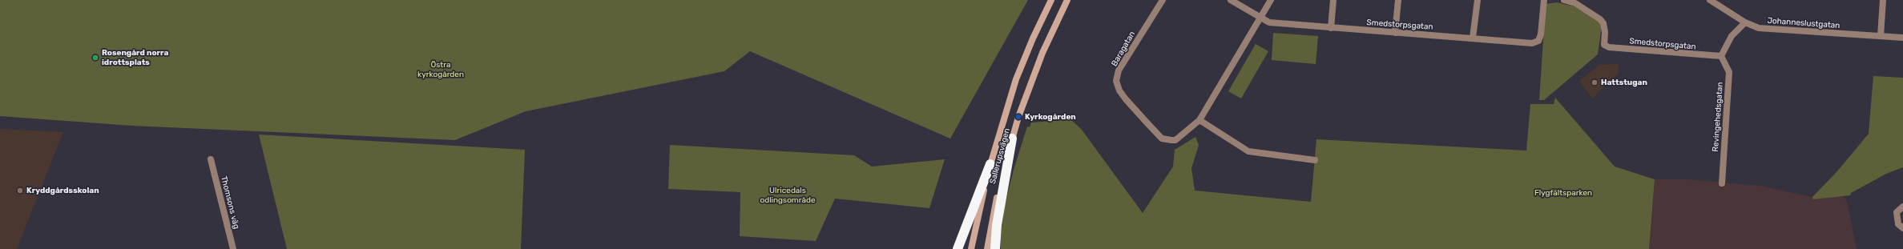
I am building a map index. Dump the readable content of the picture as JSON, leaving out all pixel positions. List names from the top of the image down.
{
  "streets": {
    "main road": ["Sallerupsvägen"],
    "street": [
      "Johanneslustgatan",
      "Smedstorpsgatan",
      "Baragatan",
      "Revingehedsgatan",
      "Thomsons väg"
    ]
  },
  "crossings": [
    ["Smedstorpsgatan", "Revingehedsgatan"]
  ],
  "parks": ["Östra kyrkogården", "Ulricedals odlingsområde", "Flygfältsparken"],
  "places": [
    "Rosengård norra idrottsplats",
    "Hattstugan",
    "Kyrkogården",
    "Kryddgårdsskolan"
  ]
}
